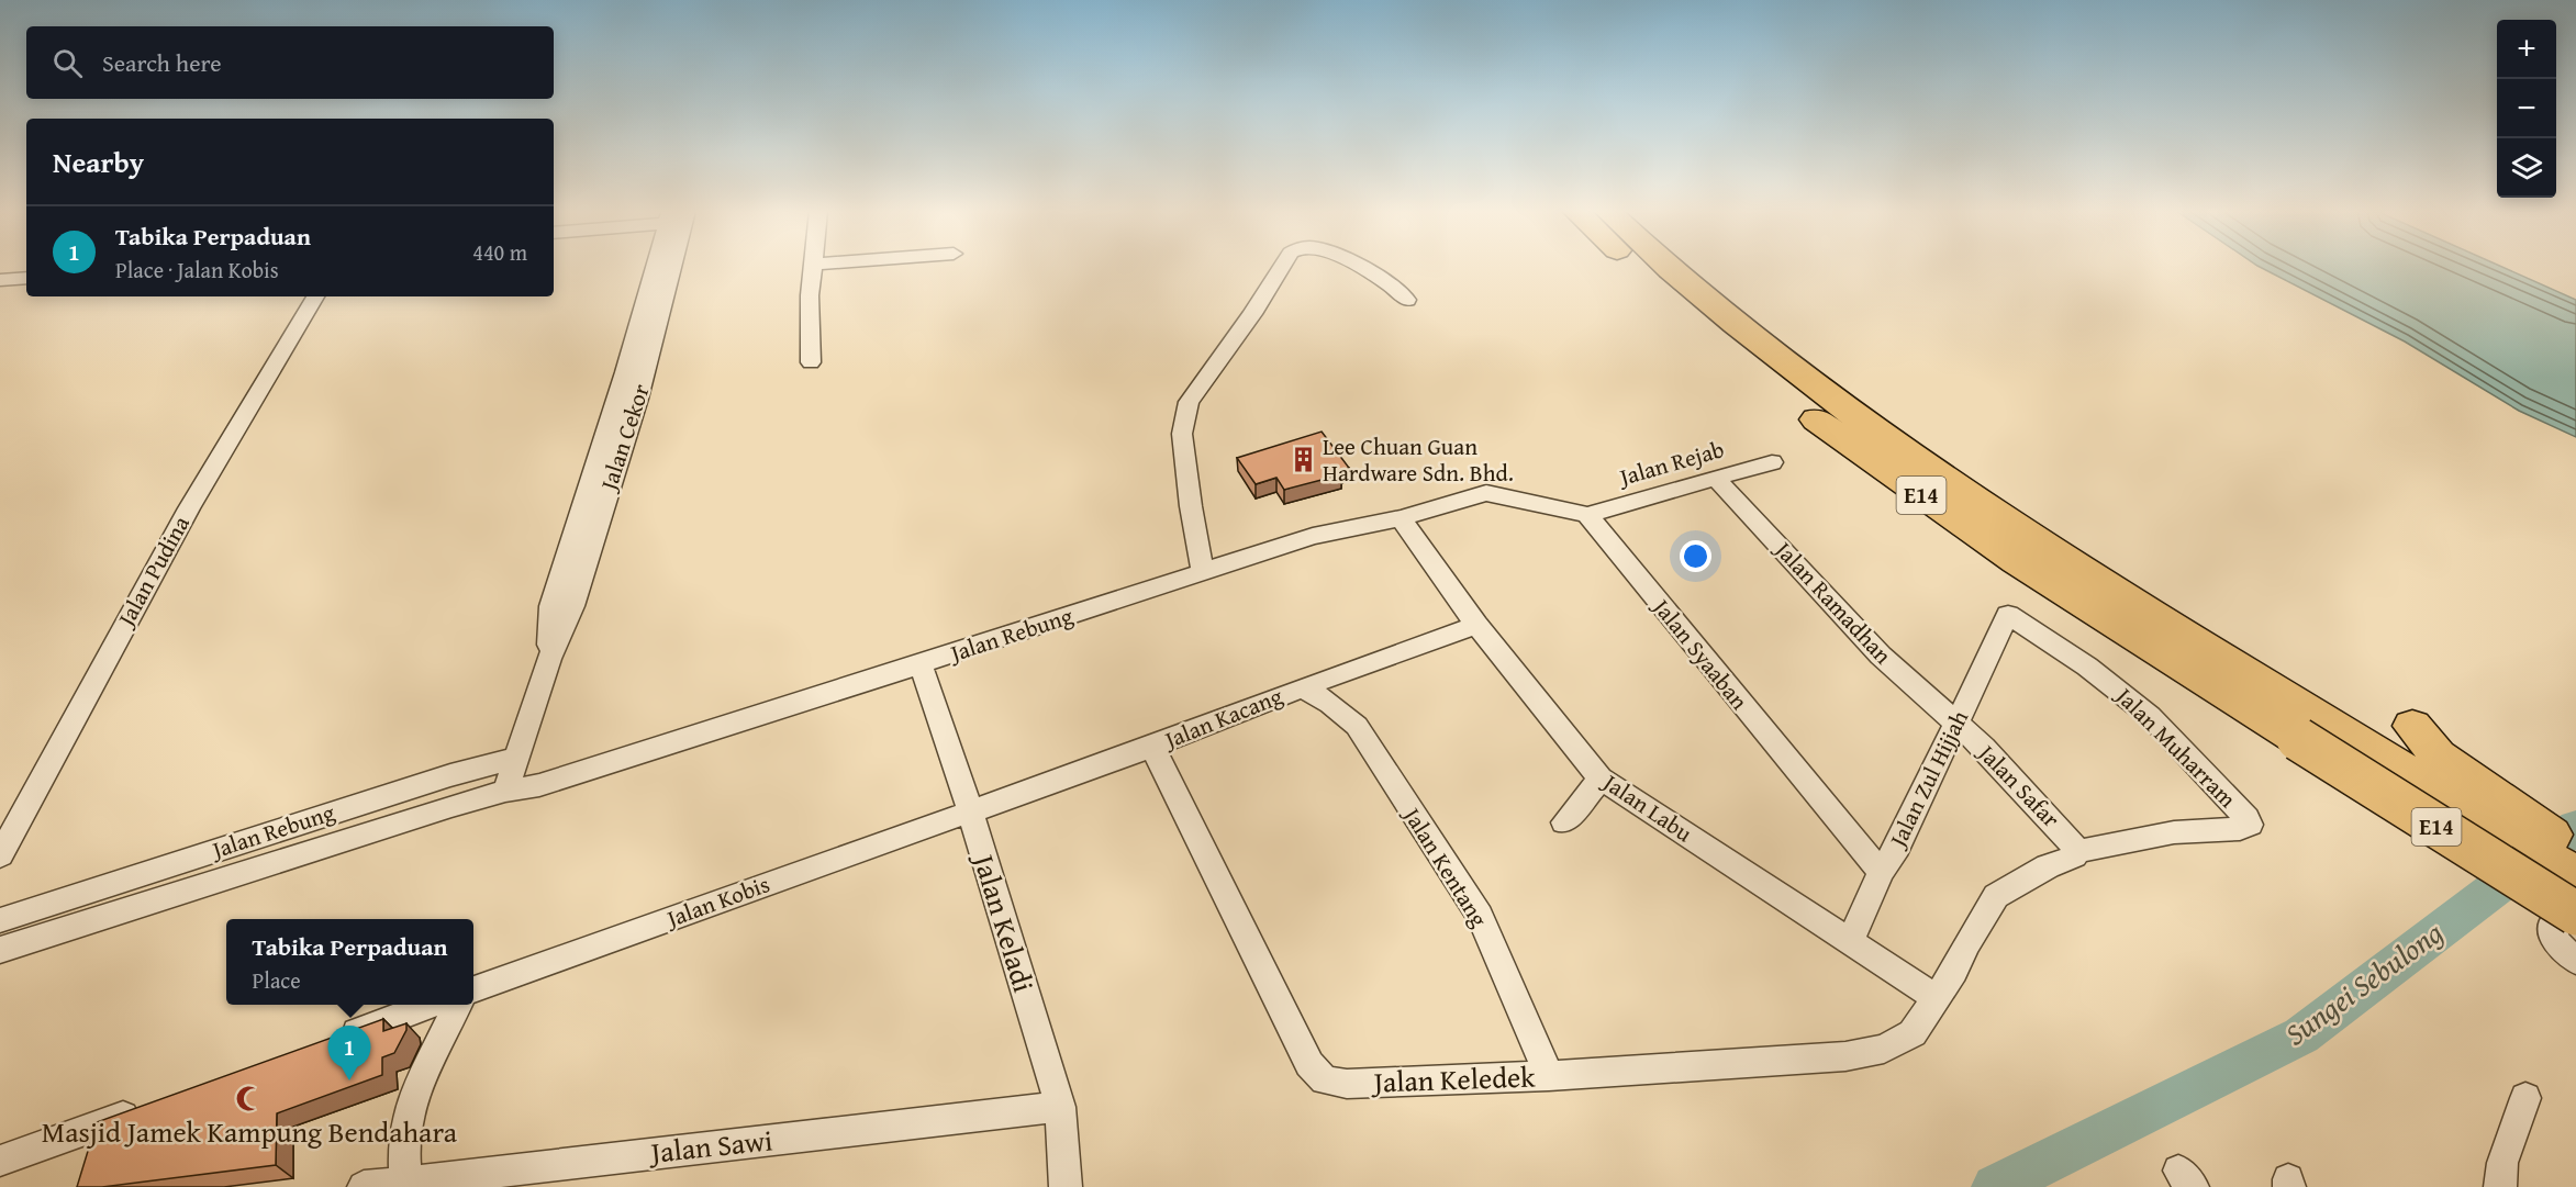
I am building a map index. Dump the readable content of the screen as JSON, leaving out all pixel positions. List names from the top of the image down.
{
  "streets": {
    "highway": ["E14"],
    "street": [
      "Jalan Cekor",
      "Jalan Rejab",
      "Jalan Pudina",
      "Jalan Ramadhan",
      "Jalan Rebung",
      "Jalan Syaaban",
      "Jalan Kacang",
      "Jalan Muharram",
      "Jalan Zul Hijjah",
      "Jalan Safar",
      "Jalan Labu",
      "Jalan Kentang",
      "Jalan Kobis",
      "Jalan Keladi",
      "Jalan Keledek",
      "Jalan Sawi"
    ]
  },
  "crossings": [
    ["Jalan Cekor", "Jalan Rebung"],
    ["Jalan Rejab", "Jalan Ramadhan"],
    ["Jalan Rejab", "Jalan Rebung"],
    ["Jalan Rejab", "Jalan Syaaban"],
    ["Jalan Ramadhan", "Jalan Zul Hijjah"],
    ["Jalan Ramadhan", "Jalan Safar"],
    ["Jalan Rebung", "Jalan Syaaban"],
    ["Jalan Rebung", "Jalan Labu"],
    ["Jalan Rebung", "Jalan Keladi"],
    ["Jalan Syaaban", "Jalan Zul Hijjah"],
    ["Jalan Kacang", "Jalan Labu"],
    ["Jalan Kacang", "Jalan Kentang"],
    ["Jalan Kacang", "Jalan Kobis"],
    ["Jalan Kacang", "Jalan Keladi"],
    ["Jalan Kacang", "Jalan Keledek"],
    ["Jalan Muharram", "Jalan Zul Hijjah"],
    ["Jalan Muharram", "Jalan Safar"],
    ["Jalan Muharram", "Jalan Labu"],
    ["Jalan Muharram", "Jalan Keledek"],
    ["Jalan Zul Hijjah", "Jalan Safar"],
    ["Jalan Zul Hijjah", "Jalan Labu"],
    ["Jalan Labu", "Jalan Keledek"],
    ["Jalan Kentang", "Jalan Keledek"],
    ["Jalan Kobis", "Jalan Keladi"],
    ["Jalan Keladi", "Jalan Sawi"]
  ],
  "water": ["Sungei Sebulong"],
  "places": {
    "building": ["Lee Chuan Guan Hardware Sdn. Bhd."],
    "mosque": ["Masjid Jamek Kampung Bendahara"]
  },
  "page": {
    "map_buttons": ["+", "−"],
    "search": "Search here",
    "heading": "Nearby",
    "list": [
      {
        "mark": "1",
        "name": "Tabika Perpaduan",
        "note": "Place · Jalan Kobis",
        "value": "440 m"
      }
    ],
    "popup": ["Tabika Perpaduan", "Place"],
    "pins": "1"
  }
}
